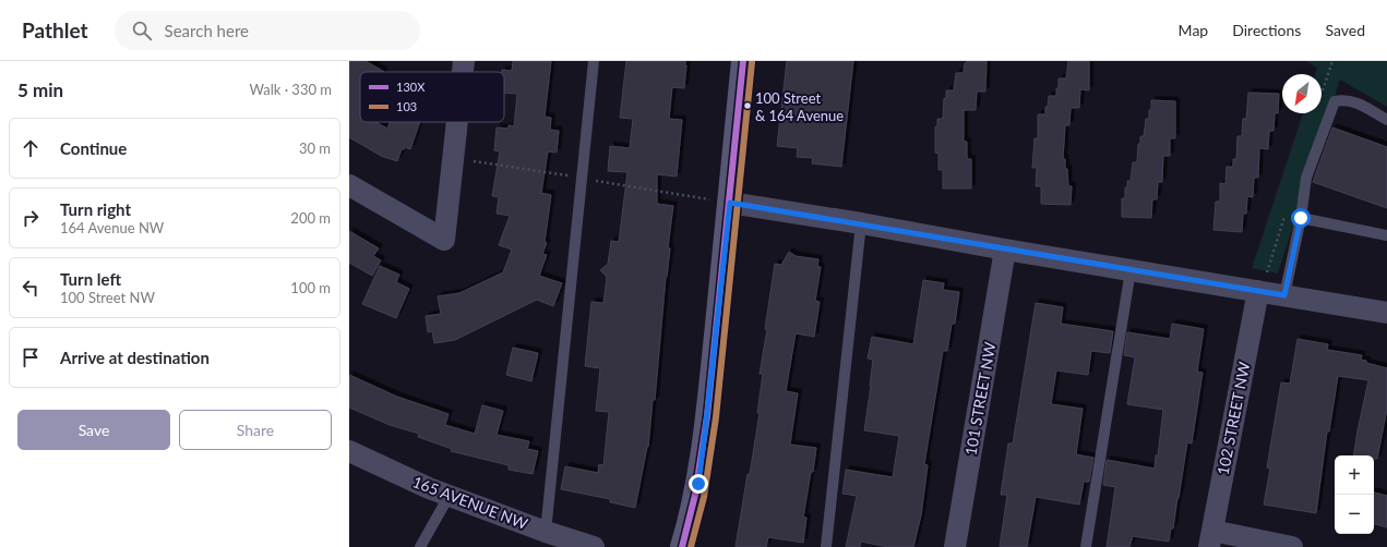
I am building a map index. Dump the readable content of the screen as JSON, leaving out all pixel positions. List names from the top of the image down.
{
  "streets": {
    "street": ["101 STREET NW", "102 STREET NW", "165 AVENUE NW"]
  },
  "places": ["100 Street & 164 Avenue"],
  "lines": ["transit line 130X", "transit line 103"],
  "legend": ["130X", "103"],
  "north": "bottom left",
  "page": {
    "header": "Pathlet",
    "search": "Search here",
    "nav": ["Map", "Directions", "Saved"],
    "heading": ["5 min", "Walk · 330 m"],
    "list": [
      ["Continue", "30 m"],
      ["Turn right", "164 Avenue NW", "200 m"],
      ["Turn left", "100 Street NW", "100 m"],
      "Arrive at destination"
    ],
    "buttons": ["Save", "Share"],
    "map_buttons": ["+", "−"]
  }
}
